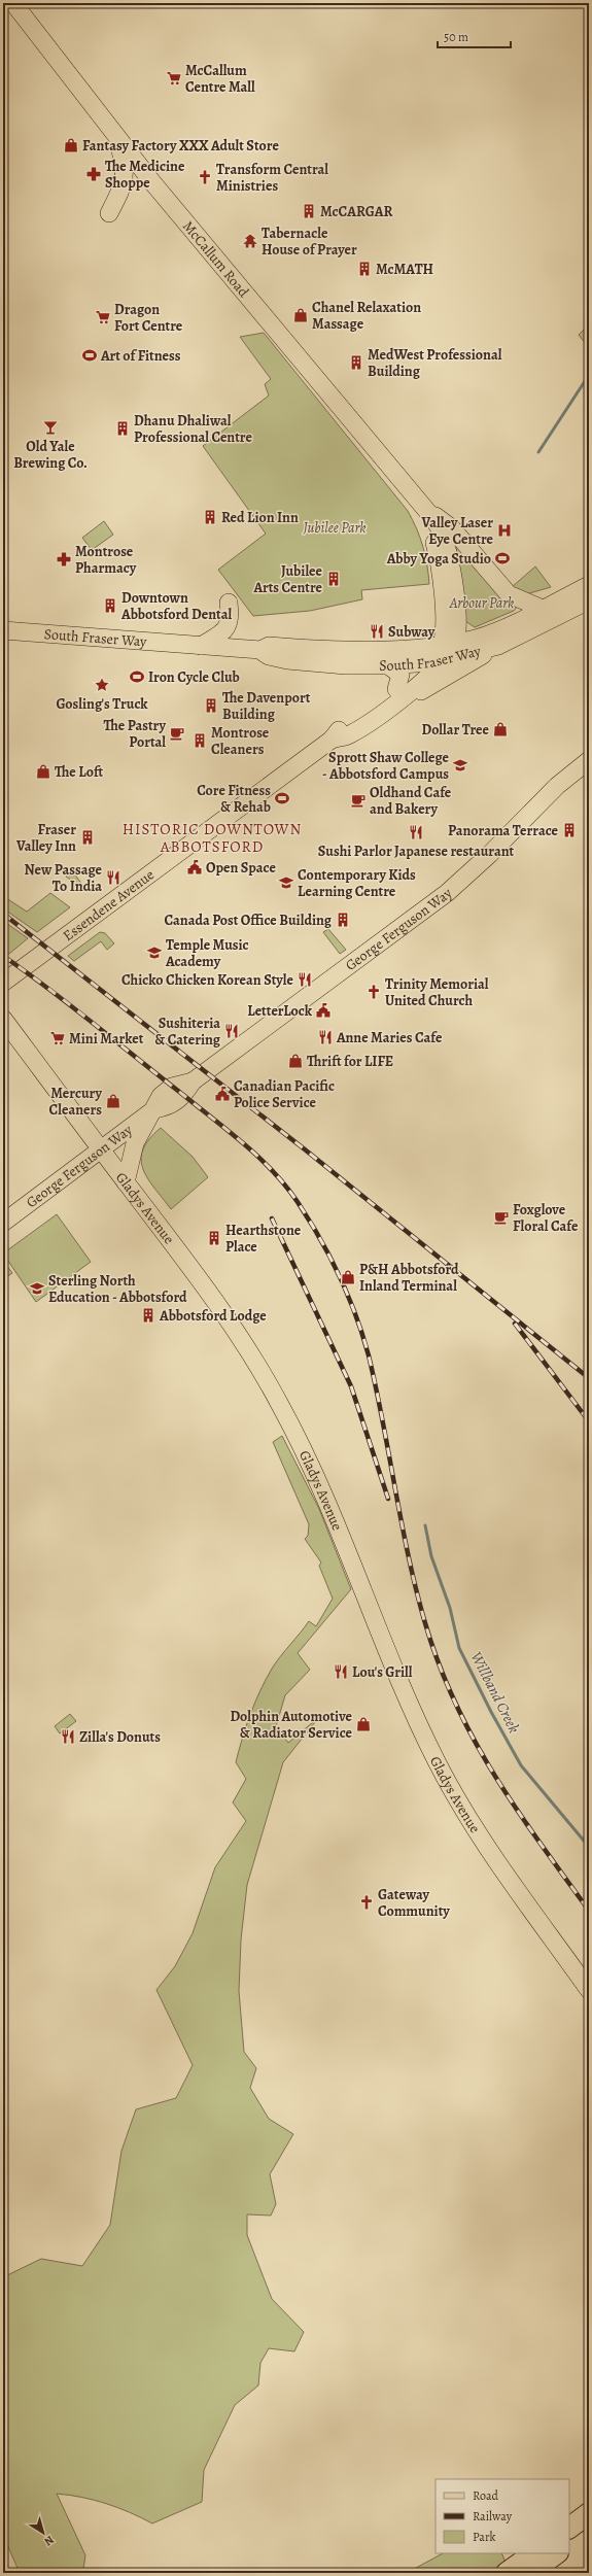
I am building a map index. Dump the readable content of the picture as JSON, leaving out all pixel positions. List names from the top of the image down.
{
  "streets": {
    "main road": [
      "McCallum Road",
      "South Fraser Way",
      "Essendene Avenue",
      "George Ferguson Way",
      "Gladys Avenue"
    ]
  },
  "crossings": [
    ["McCallum Road", "South Fraser Way"],
    ["McCallum Road", "Essendene Avenue"],
    ["South Fraser Way", "Essendene Avenue"],
    ["George Ferguson Way", "Gladys Avenue"]
  ],
  "districts": ["HISTORIC DOWNTOWN ABBOTSFORD"],
  "water": ["Willband Creek"],
  "parks": ["Jubilee Park", "Arbour Park"],
  "places": {
    "supermarket": ["McCallum Centre Mall", "Dragon Fort Centre", "Mini Market"],
    "shop": [
      "Fantasy Factory XXX Adult Store",
      "Chanel Relaxation Massage",
      "Dollar Tree",
      "The Loft",
      "Thrift for LIFE",
      "Mercury Cleaners",
      "P&H Abbotsford Inland Terminal",
      "Dolphin Automotive & Radiator Service"
    ],
    "pharmacy": ["The Medicine Shoppe", "Montrose Pharmacy"],
    "church": ["Transform Central Ministries", "Trinity Memorial United Church", "Gateway Community"],
    "building": [
      "McCARGAR",
      "McMATH",
      "MedWest Professional Building",
      "Dhanu Dhaliwal Professional Centre",
      "Red Lion Inn",
      "Jubilee Arts Centre",
      "Downtown Abbotsford Dental",
      "The Davenport Building",
      "Montrose Cleaners",
      "Panorama Terrace",
      "Fraser Valley Inn",
      "Canada Post Office Building",
      "Hearthstone Place",
      "Abbotsford Lodge"
    ],
    "temple": ["Tabernacle House of Prayer"],
    "sports": [
      "Art of Fitness",
      "Abby Yoga Studio",
      "Iron Cycle Club",
      "Core Fitness & Rehab"
    ],
    "bar": ["Old Yale Brewing Co."],
    "hospital": ["Valley Laser Eye Centre"],
    "restaurant": [
      "Subway",
      "Sushi Parlor Japanese restaurant",
      "New Passage To India",
      "Chicko Chicken Korean Style",
      "Sushiteria & Catering",
      "Anne Maries Cafe",
      "Lou's Grill",
      "Zilla's Donuts"
    ],
    "place": ["Gosling's Truck"],
    "cafe": ["The Pastry Portal", "Oldhand Cafe and Bakery", "Foxglove Floral Cafe"],
    "school or university": [
      "Sprott Shaw College - Abbotsford Campus",
      "Contemporary Kids Learning Centre",
      "Temple Music Academy",
      "Sterling North Education - Abbotsford"
    ],
    "public building": ["Open Space", "LetterLock", "Canadian Pacific Police Service"]
  },
  "legend": ["Road", "Railway", "Park"],
  "scale_bar": "50 m",
  "north": "bottom right"
}
